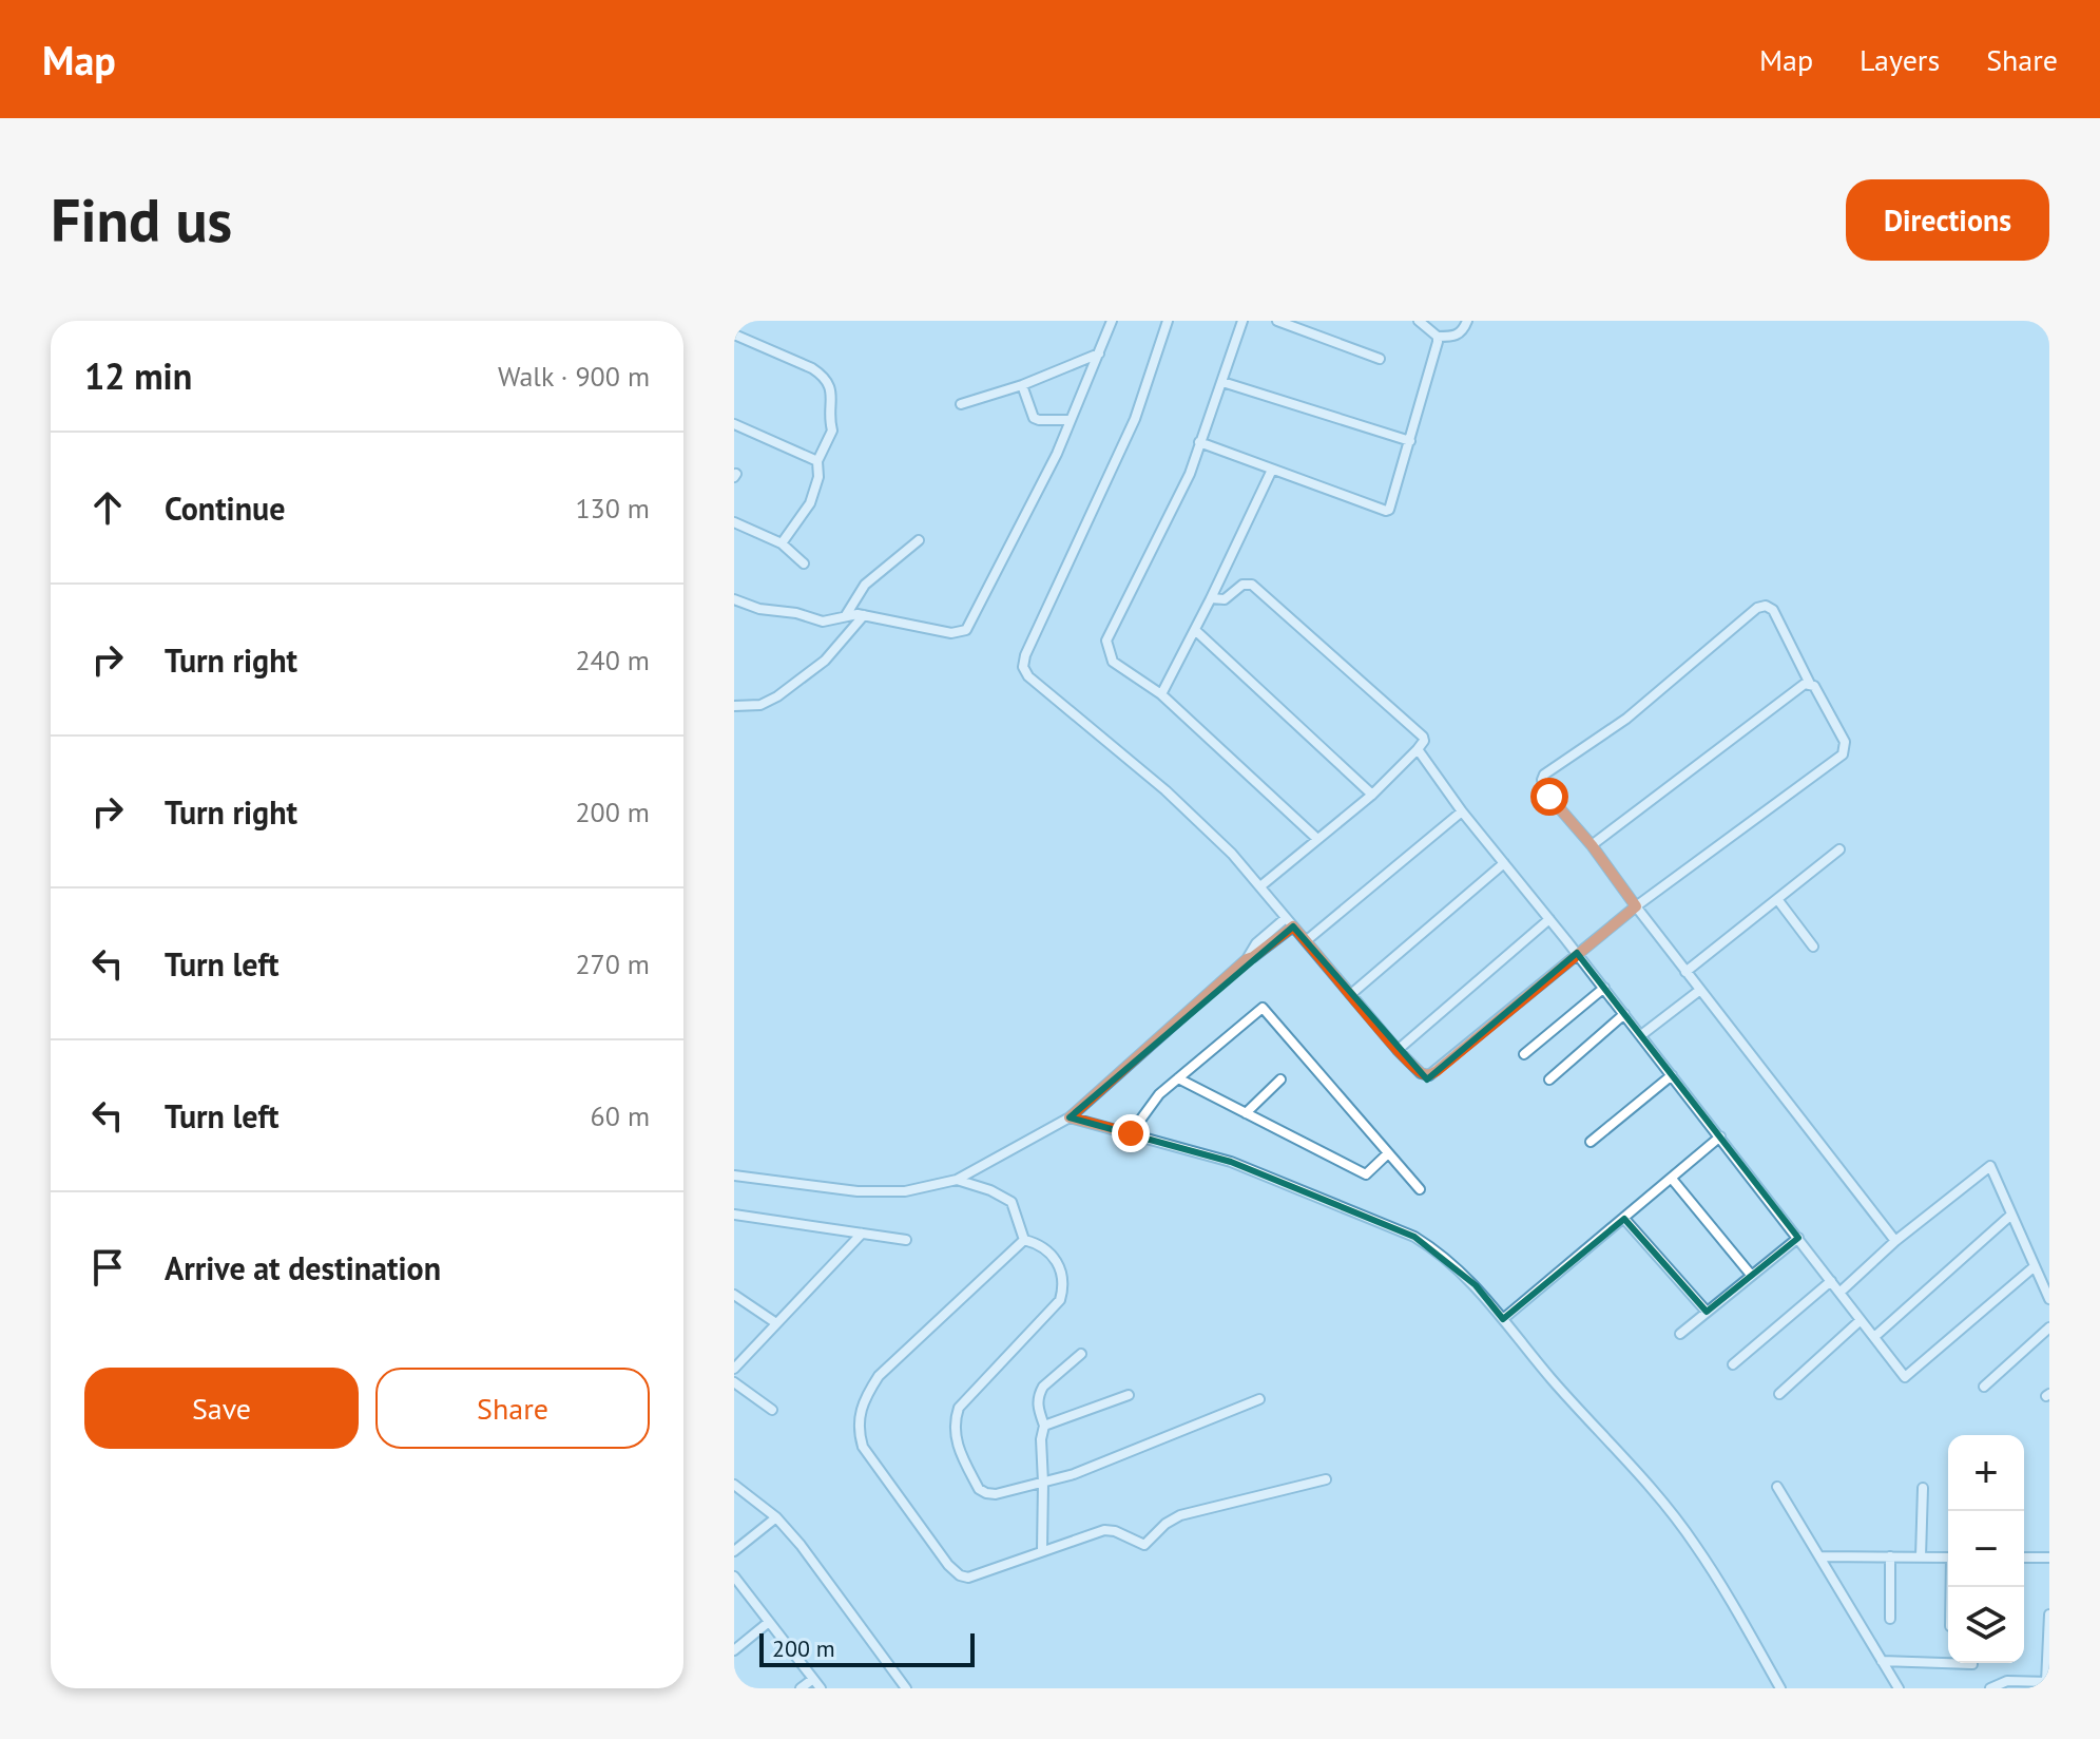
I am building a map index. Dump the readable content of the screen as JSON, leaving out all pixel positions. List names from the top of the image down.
{
  "scale_bar": "200 m",
  "page": {
    "header": "Map",
    "nav": ["Map", "Layers", "Share"],
    "buttons": [
      "Directions",
      ["Save", "Share"]
    ],
    "title": "Find us",
    "heading": ["12 min", "Walk · 900 m"],
    "list": [
      ["Continue", "130 m"],
      ["Turn right", "240 m"],
      ["Turn right", "200 m"],
      ["Turn left", "270 m"],
      ["Turn left", "60 m"],
      "Arrive at destination"
    ],
    "map_buttons": ["+", "−"],
    "scale": "200 m"
  }
}
